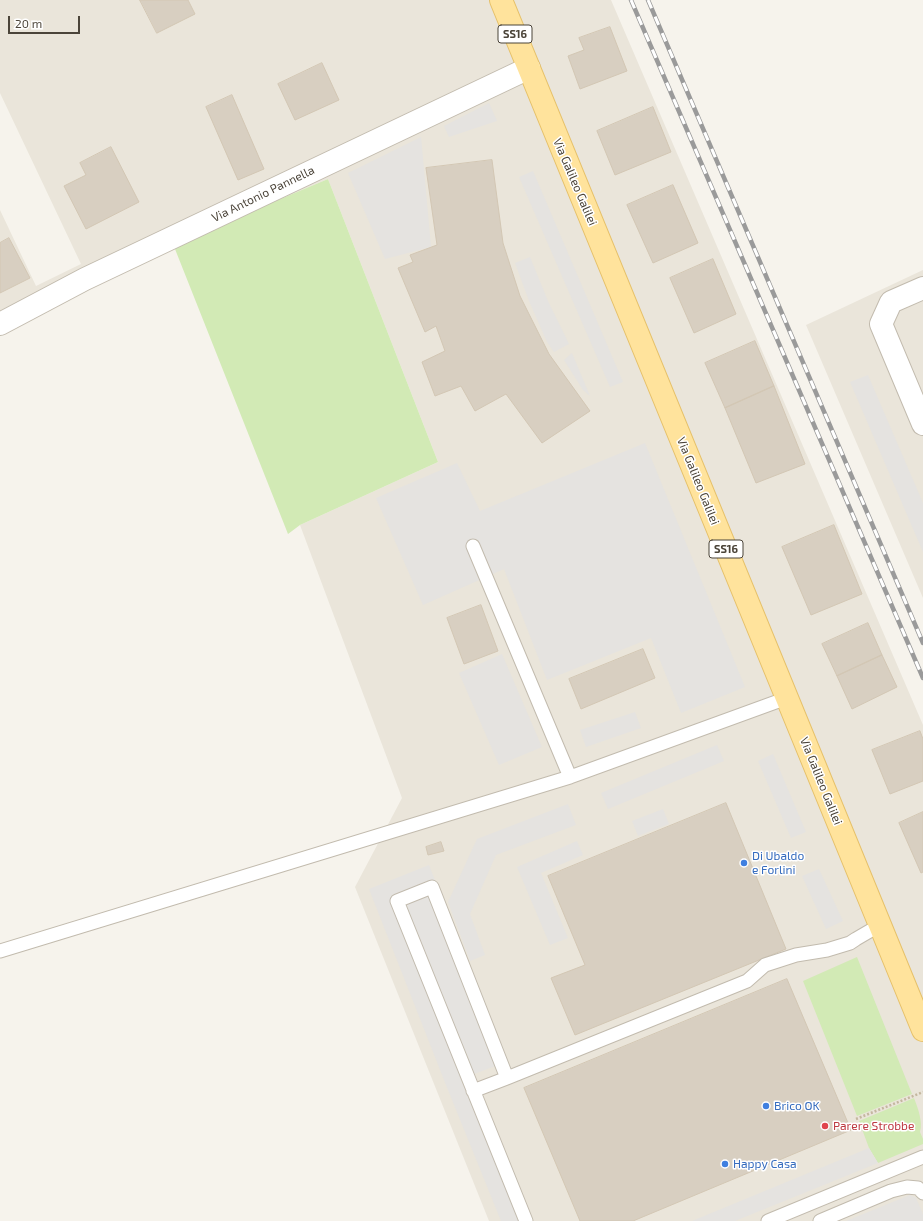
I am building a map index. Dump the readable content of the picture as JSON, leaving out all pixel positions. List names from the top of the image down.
{
  "streets": {
    "main road": ["SS16", "Via Galileo Galilei"],
    "street": ["Via Antonio Pannella"]
  },
  "crossings": [
    ["Via Galileo Galilei", "Via Antonio Pannella"]
  ],
  "places": [
    "Di Ubaldo e Forlini",
    "Brico OK",
    "Parere Strobbe",
    "Happy Casa"
  ],
  "scale_bar": "20 m"
}
